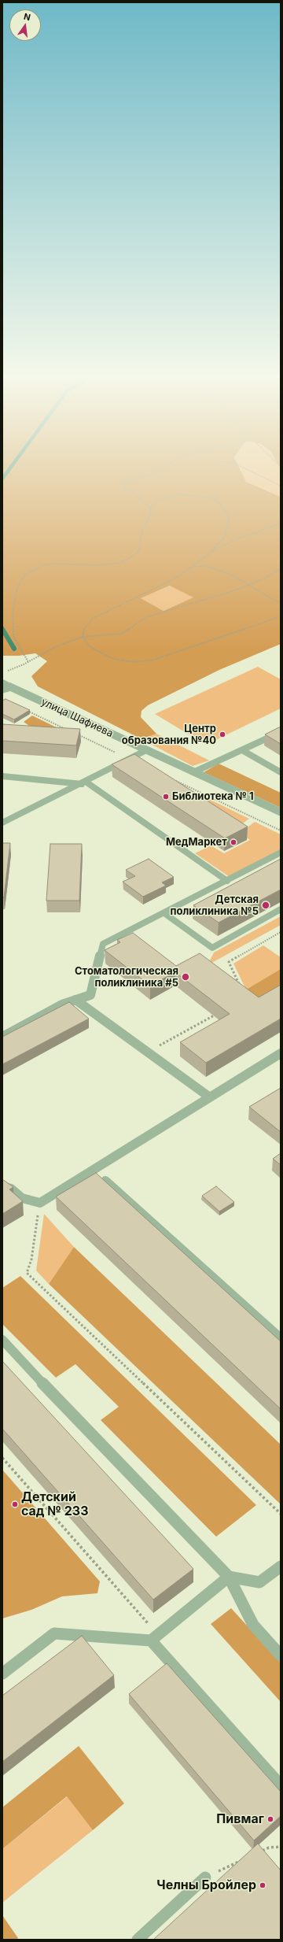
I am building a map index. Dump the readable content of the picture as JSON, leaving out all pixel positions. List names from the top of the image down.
{
  "streets": {
    "street": ["улица Шафиева"]
  },
  "places": [
    "Центр образования №40",
    "Библиотека № 1",
    "МедМаркет",
    "Детская поликлиника №5",
    "Стоматологическая поликлиника #5",
    "Детский сад № 233",
    "Пивмаг",
    "Челны Бройлер"
  ],
  "north": "top"
}
